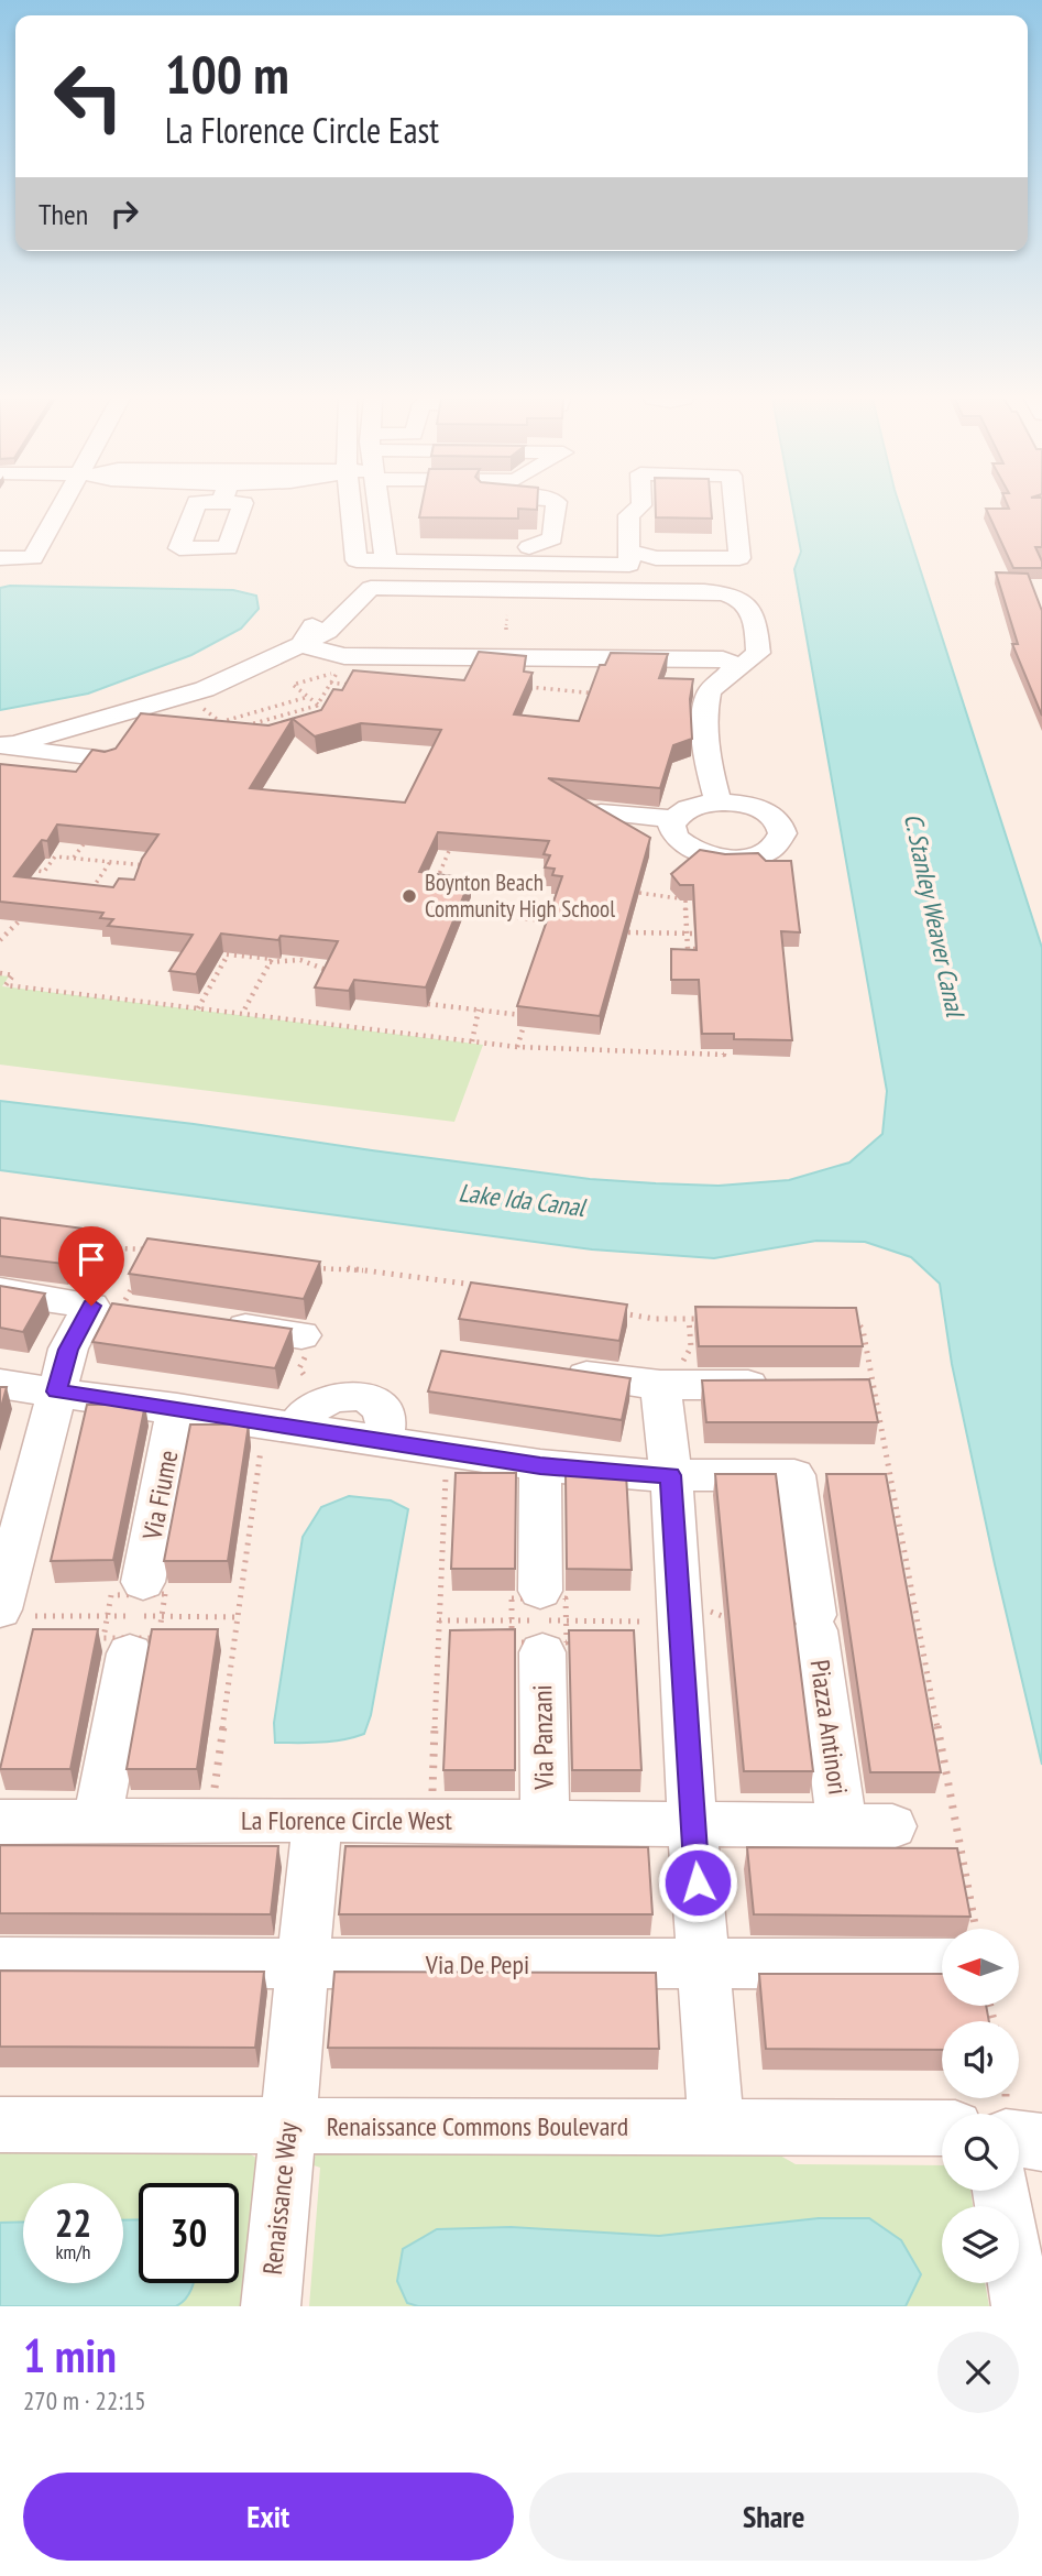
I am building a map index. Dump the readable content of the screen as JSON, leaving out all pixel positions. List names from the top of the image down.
{
  "streets": {
    "street": [
      "Via Fiume",
      "Piazza Antinori",
      "Via Panzani",
      "La Florence Circle West",
      "Via De Pepi",
      "Renaissance Commons Boulevard",
      "Renaissance Way"
    ]
  },
  "crossings": [
    ["Via Fiume", "La Florence Circle West"],
    ["Piazza Antinori", "La Florence Circle West"],
    ["Via Panzani", "La Florence Circle West"],
    ["La Florence Circle West", "Renaissance Way"],
    ["Via De Pepi", "Renaissance Way"],
    ["Renaissance Commons Boulevard", "Renaissance Way"]
  ],
  "water": ["C. Stanley Weaver Canal", "Lake Ida Canal"],
  "places": ["Boynton Beach Community High School"],
  "north": "left",
  "page": {
    "turn": ["100 m", "La Florence Circle East"],
    "then": "Then",
    "speed": "22 km/h",
    "limit": "30",
    "heading": ["1 min", "270 m · 22:15"],
    "buttons": ["Exit", "Share"]
  }
}
